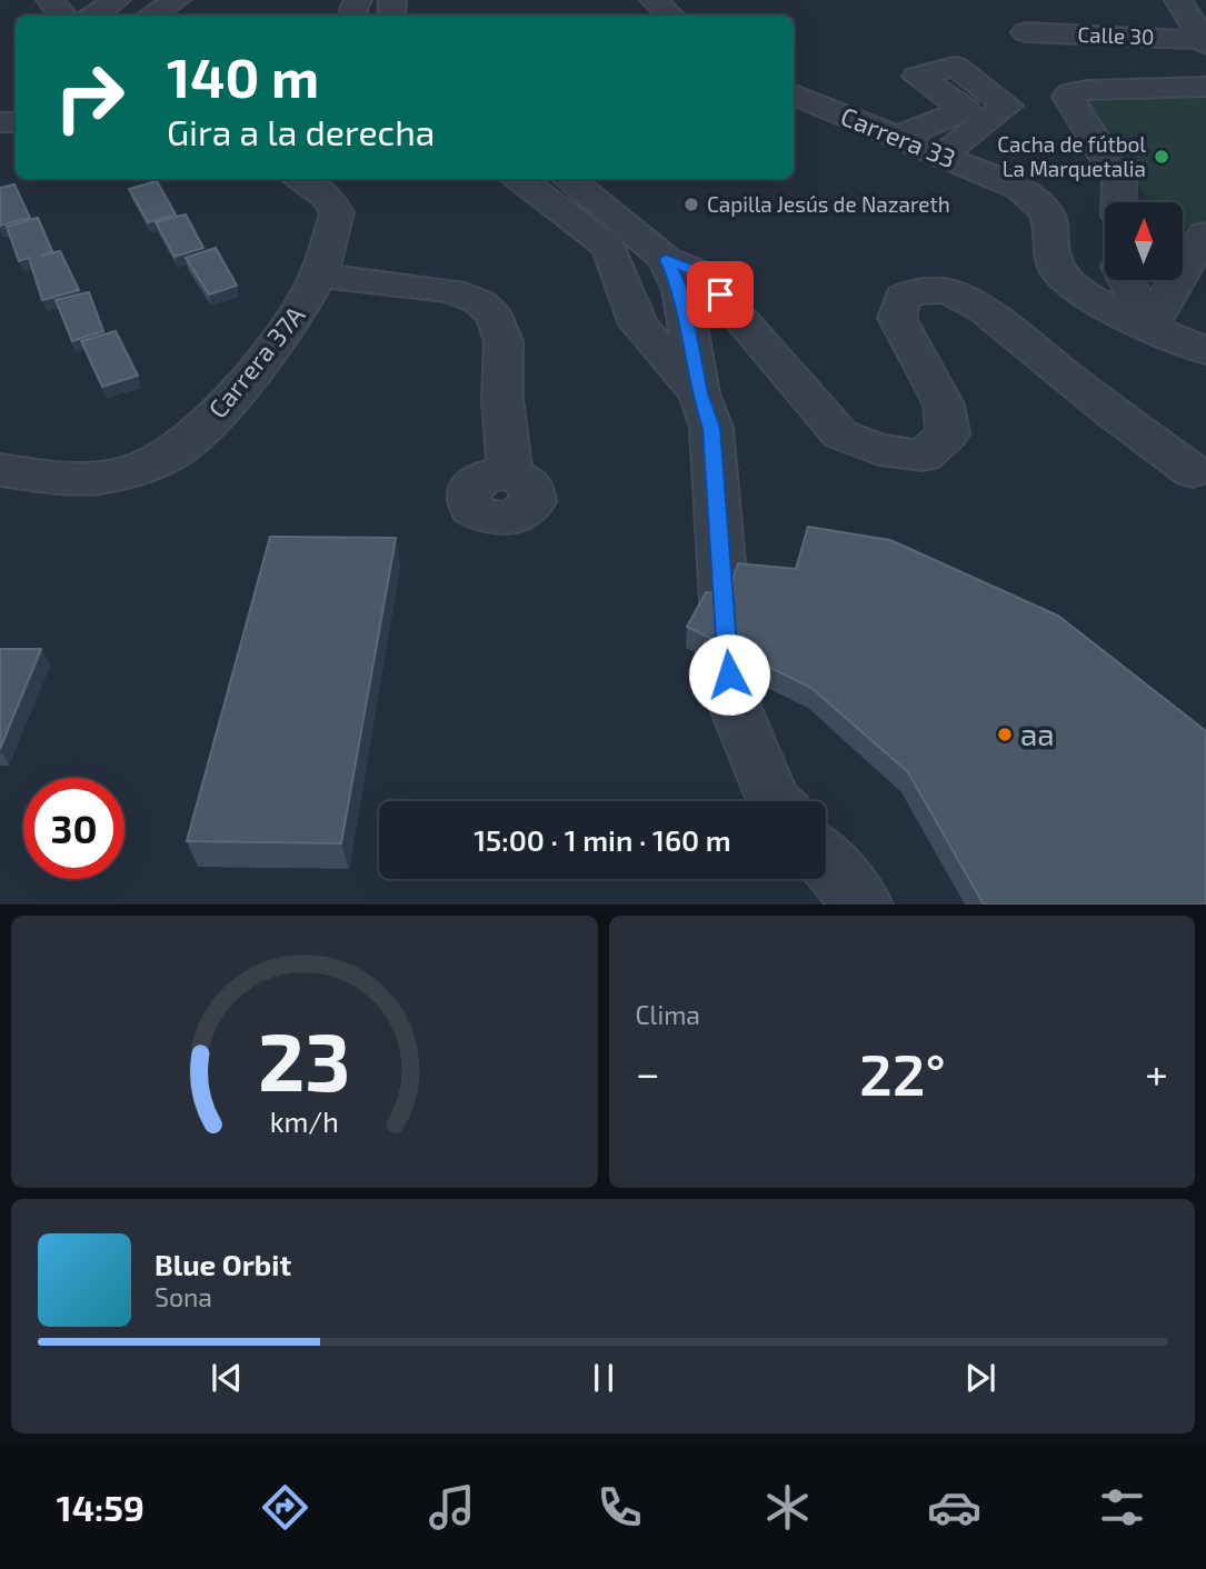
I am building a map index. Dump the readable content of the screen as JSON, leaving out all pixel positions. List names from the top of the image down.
{
  "streets": {
    "street": ["Calle 30", "Carrera 33", "Carrera 37A"]
  },
  "places": ["Cacha de fútbol La Marquetalia", "Capilla Jesús de Nazareth", "aa"],
  "north": "top",
  "page": {
    "turn": ["140 m", "Gira a la derecha"],
    "limit": "30",
    "trip": "15:00 · 1 min · 160 m",
    "tile": "Clima",
    "heat": ["−", "22°", "+"],
    "song": ["Blue Orbit", "Sona"],
    "tabs": "14:59",
    "gauge": ["23", "km/h"]
  }
}
